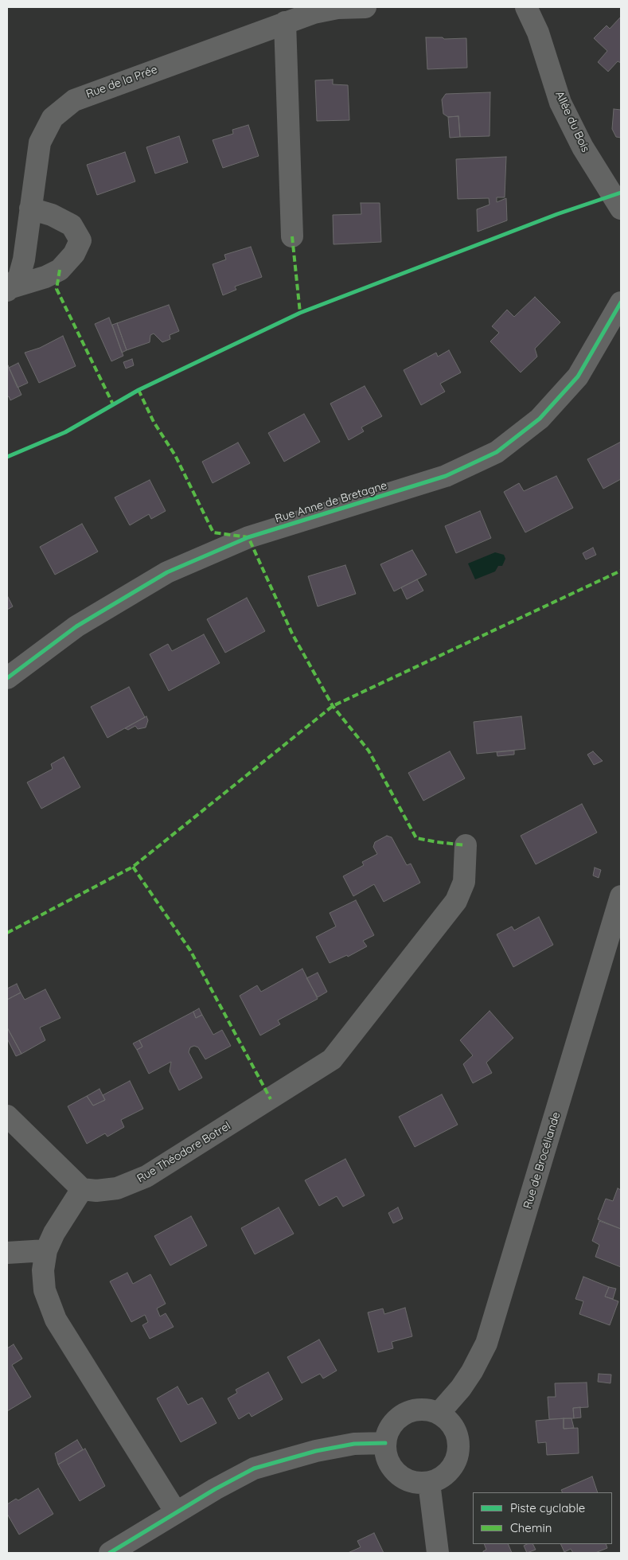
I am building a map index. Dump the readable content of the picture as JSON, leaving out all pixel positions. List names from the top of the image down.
{
  "streets": {
    "street": [
      "Rue de la Prée",
      "Allée du Bois",
      "Rue Anne de Bretagne",
      "Rue Théodore Botrel",
      "Rue de Brocéliande"
    ]
  },
  "legend": ["Piste cyclable", "Chemin"]
}
